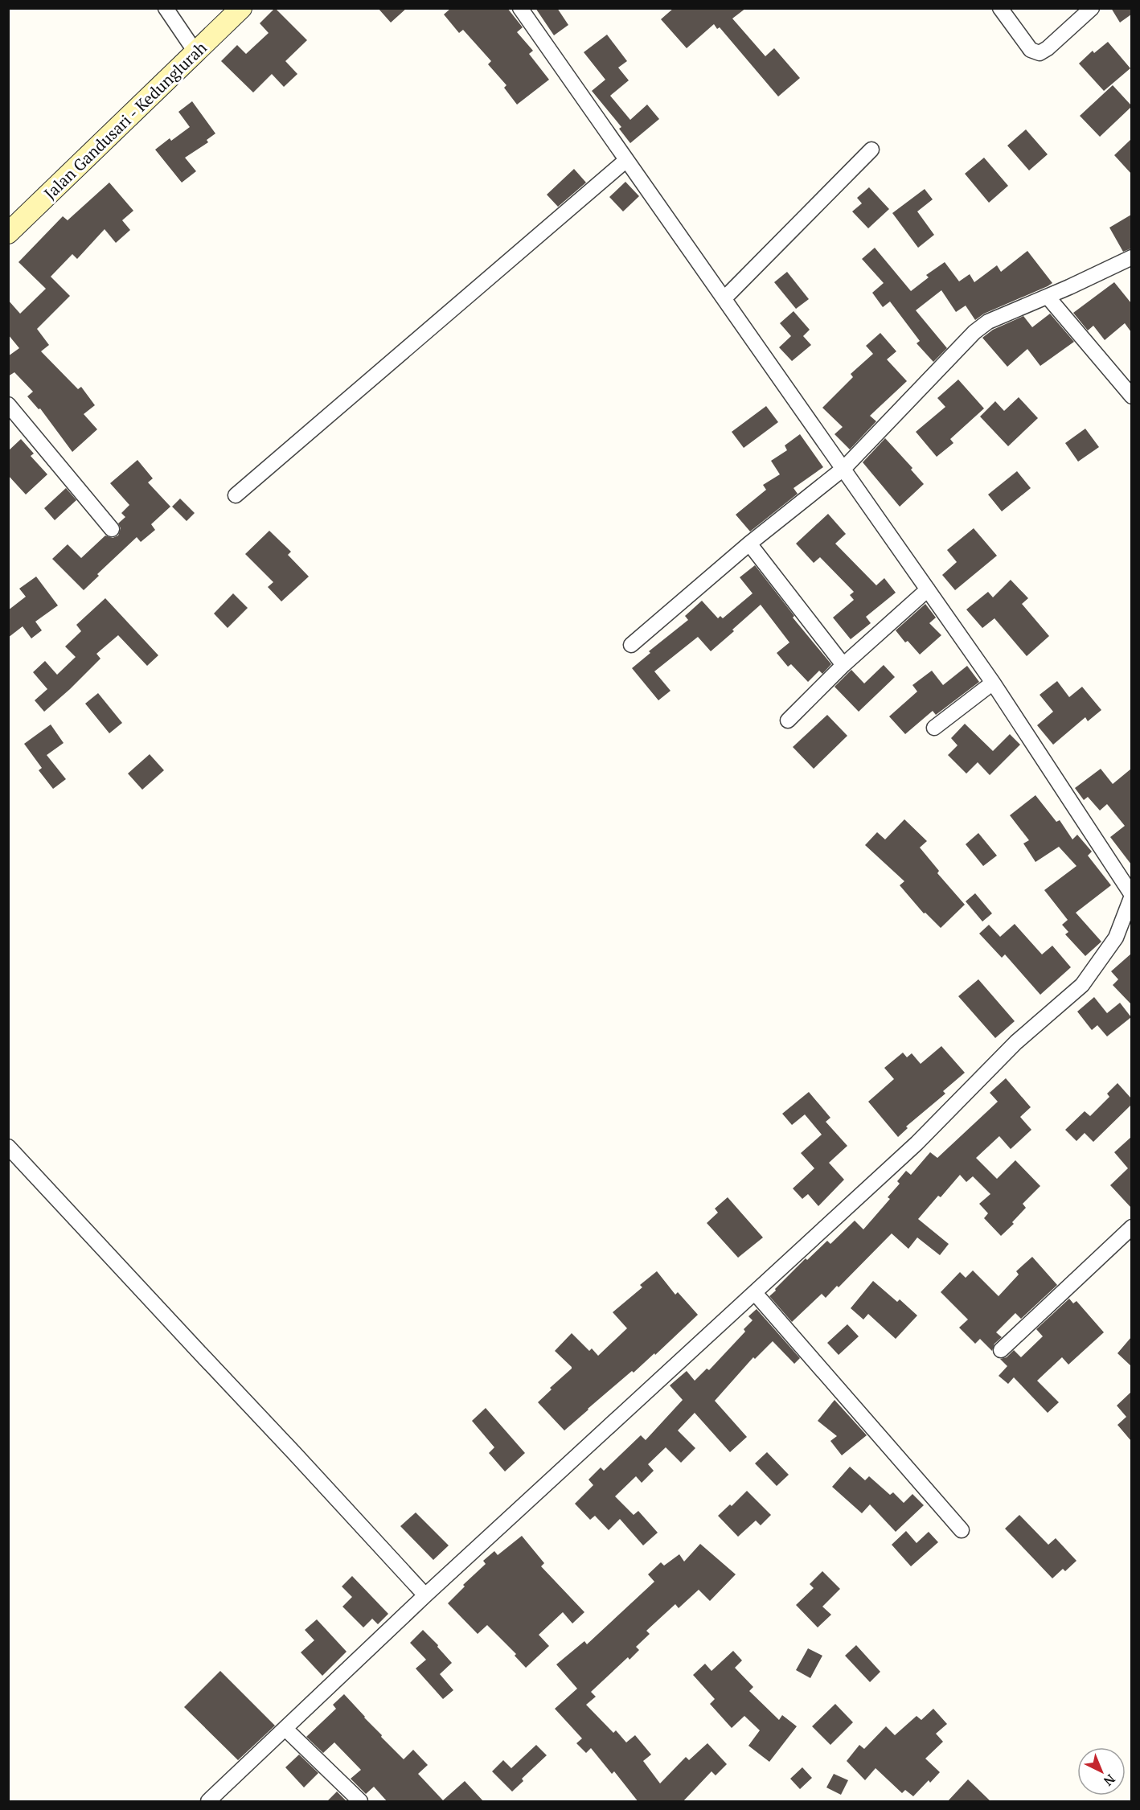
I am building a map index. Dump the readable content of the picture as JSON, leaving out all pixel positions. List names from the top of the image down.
{
  "streets": {
    "street": ["Jalan Gandusari - Kedunglurah"]
  },
  "north": "bottom right"
}
